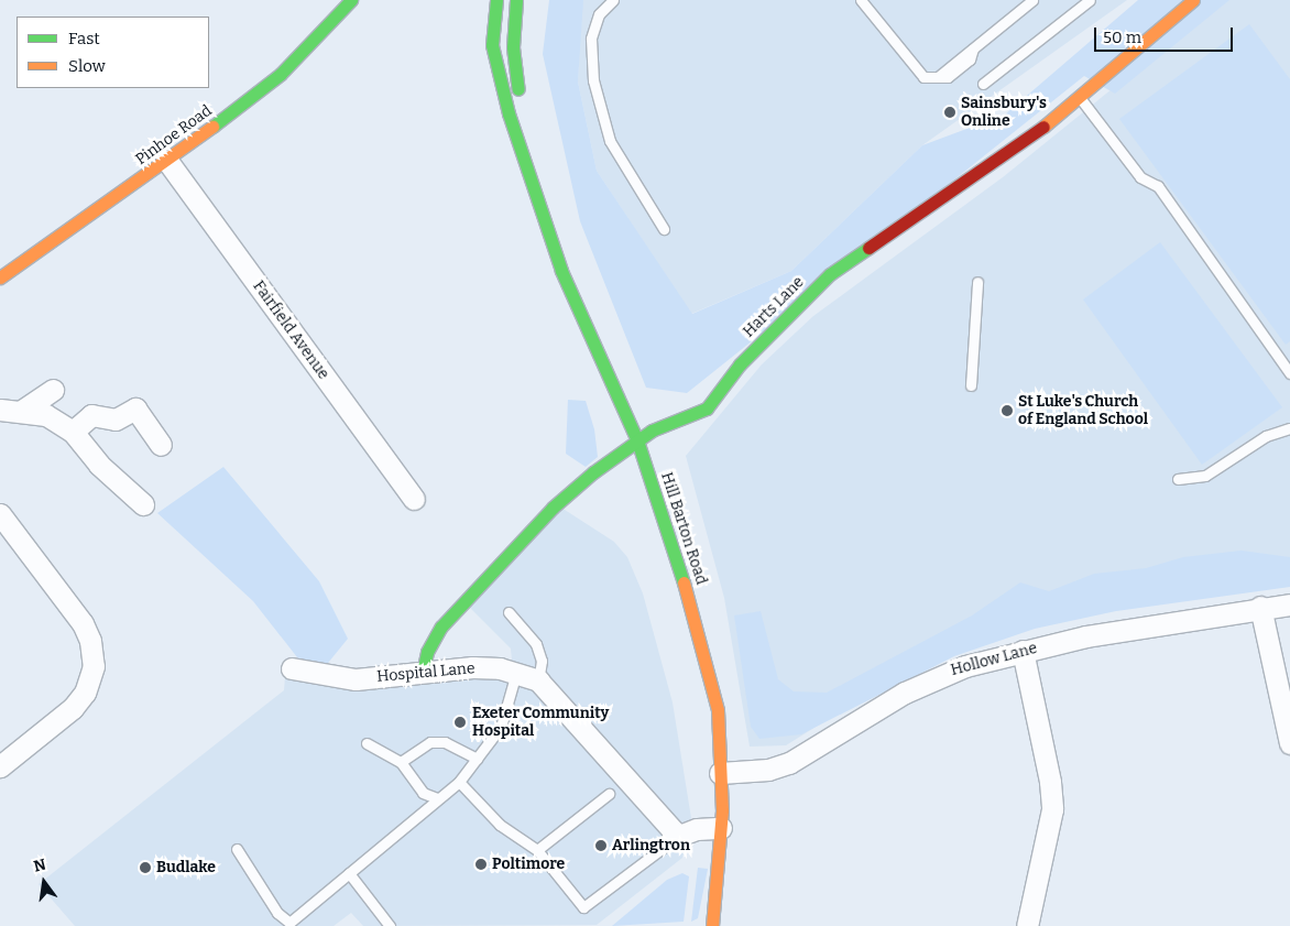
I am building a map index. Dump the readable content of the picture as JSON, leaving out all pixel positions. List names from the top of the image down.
{
  "streets": {
    "main road": ["Pinhoe Road", "Harts Lane", "Hill Barton Road"],
    "street": ["Fairfield Avenue", "Hollow Lane", "Hospital Lane"]
  },
  "crossings": [
    ["Pinhoe Road", "Fairfield Avenue"],
    ["Harts Lane", "Hill Barton Road"],
    ["Harts Lane", "Hospital Lane"],
    ["Hill Barton Road", "Hollow Lane"]
  ],
  "places": [
    "Sainsbury's Online",
    "St Luke's Church of England School",
    "Exeter Community Hospital",
    "Arlingtron",
    "Poltimore",
    "Budlake"
  ],
  "legend": ["Fast", "Slow"],
  "scale_bar": "50 m",
  "north": "top"
}
